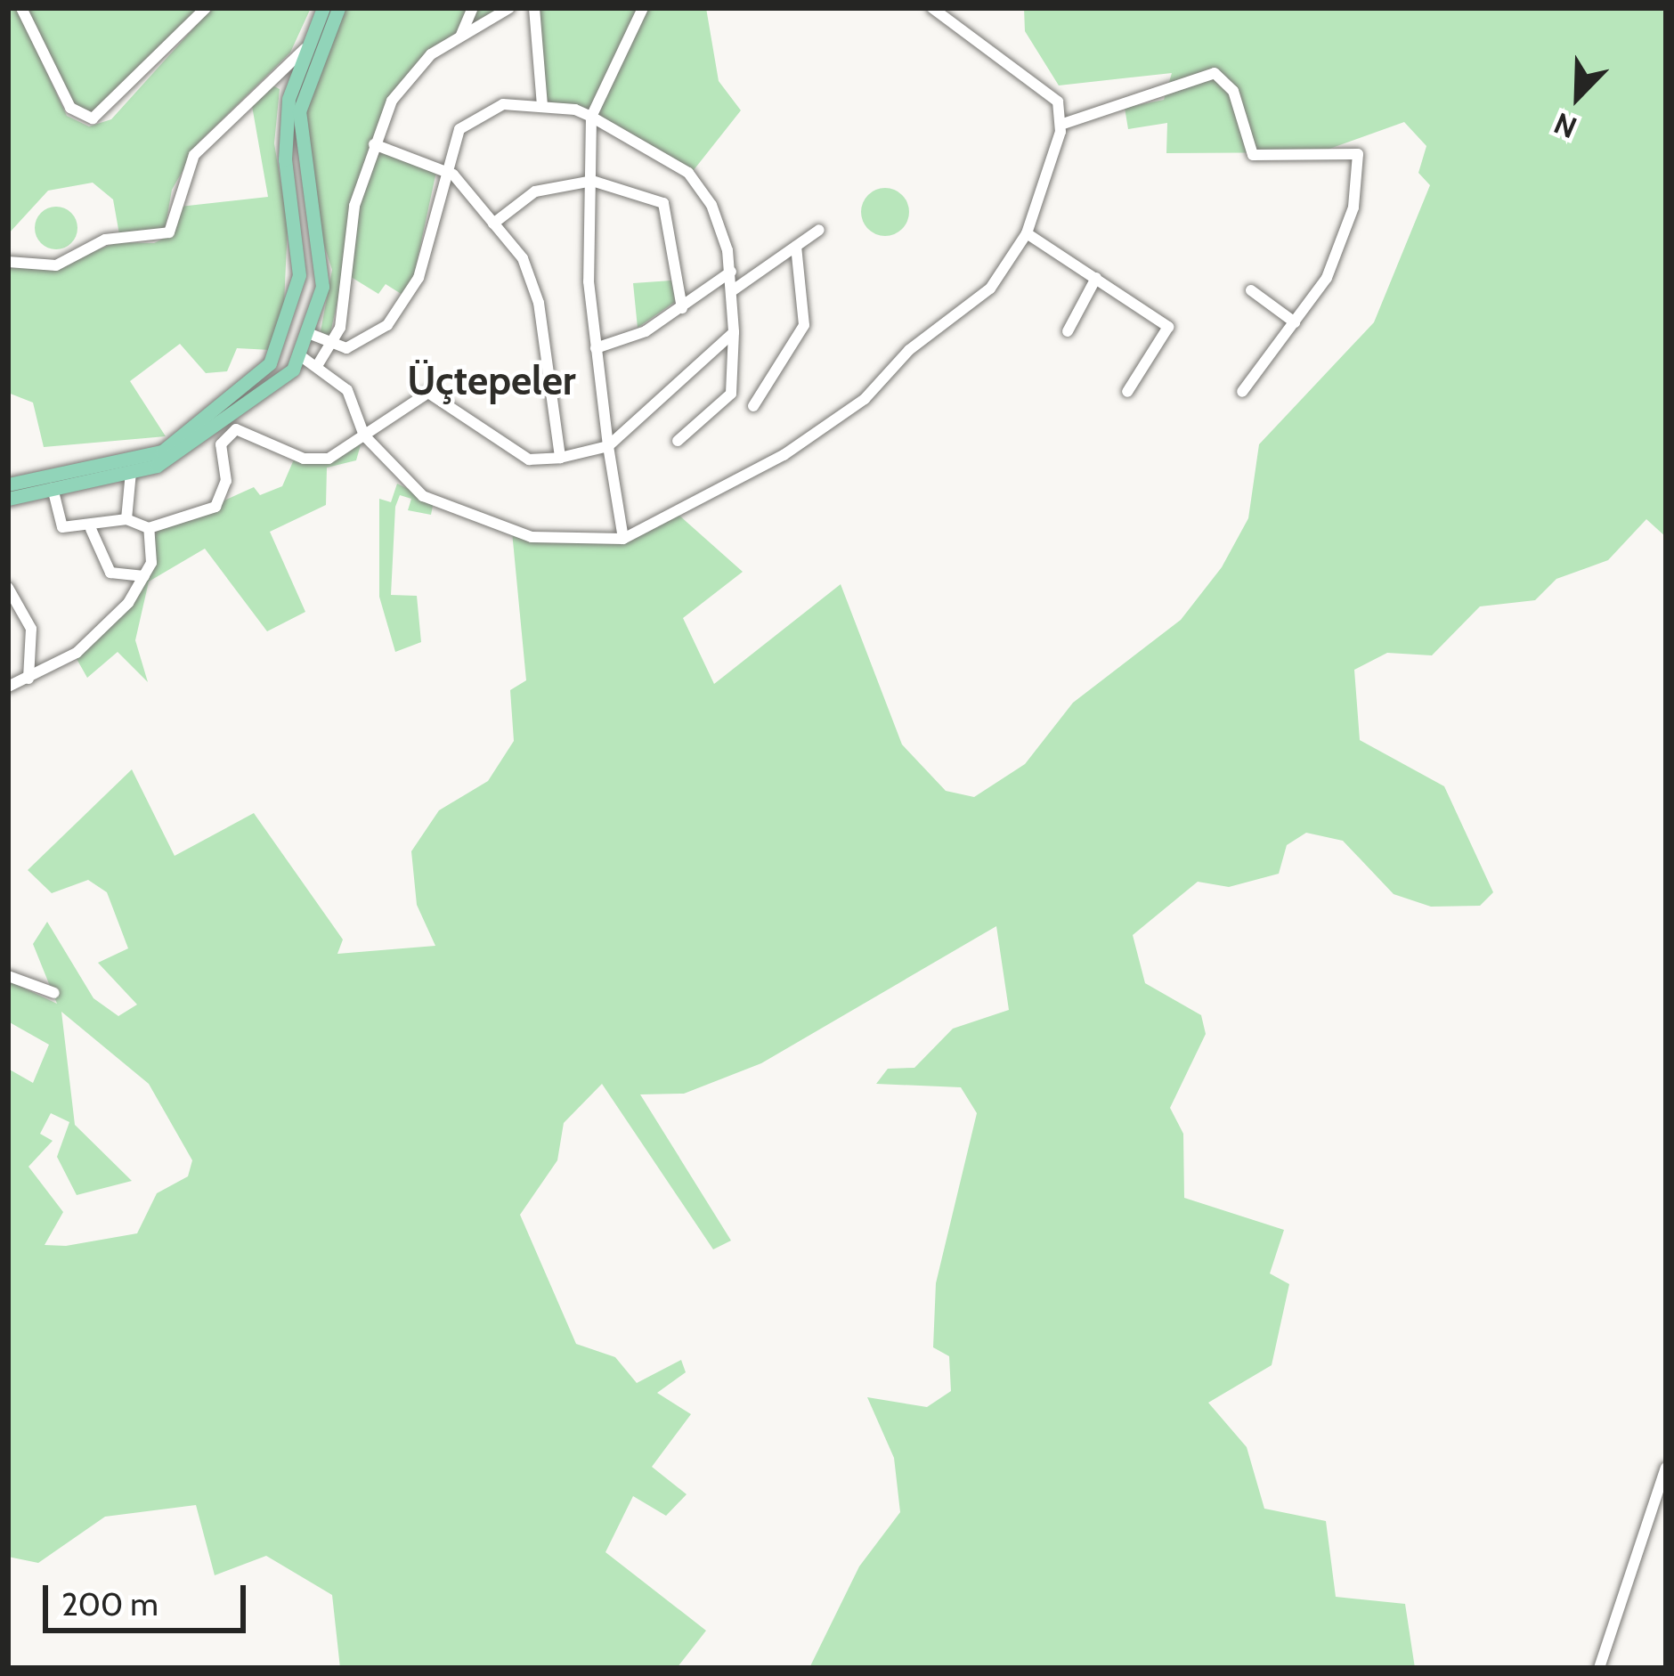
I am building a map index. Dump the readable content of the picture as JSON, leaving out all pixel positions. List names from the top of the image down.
{
  "districts": ["Üçtepeler"],
  "scale_bar": "200 m",
  "north": "bottom left"
}
